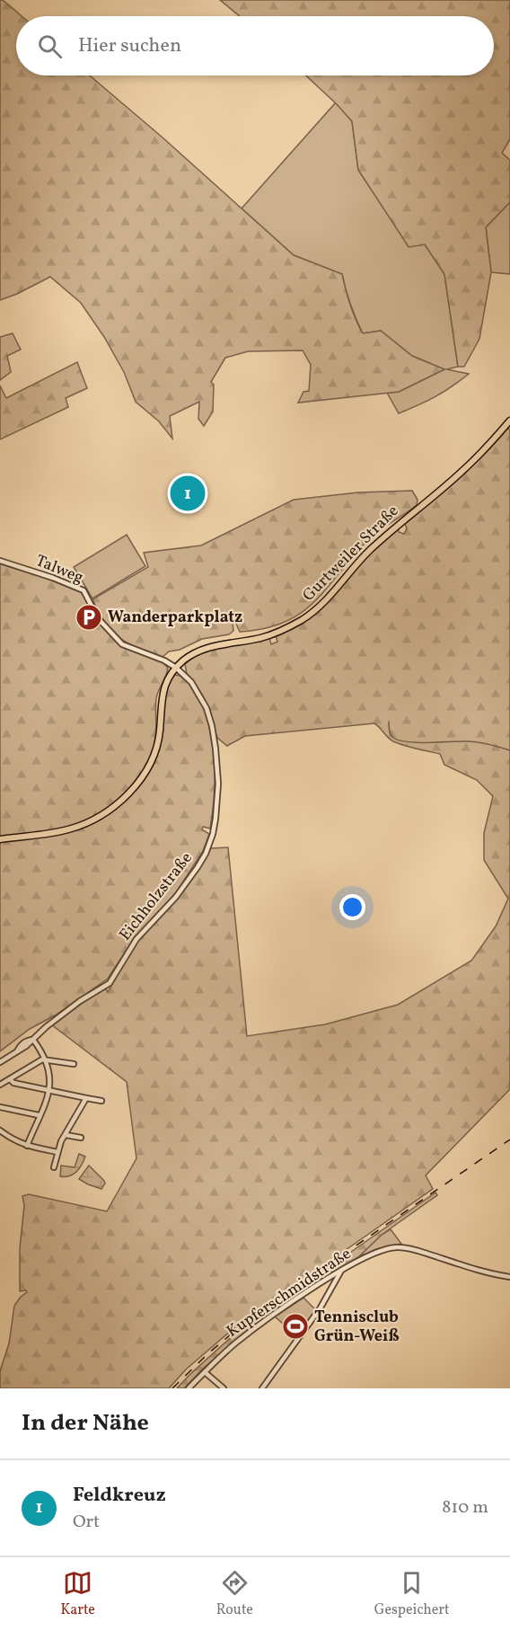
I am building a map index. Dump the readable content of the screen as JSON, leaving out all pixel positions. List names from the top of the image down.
{
  "streets": {
    "main road": ["Gurtweiler Straße"],
    "street": ["Talweg", "Eichholzstraße", "Kupferschmidstraße"]
  },
  "crossings": [
    ["Gurtweiler Straße", "Talweg"],
    ["Gurtweiler Straße", "Eichholzstraße"],
    ["Talweg", "Eichholzstraße"]
  ],
  "places": {
    "parking": ["Wanderparkplatz"],
    "sports": ["Tennisclub Grün-Weiß"]
  },
  "page": {
    "search": "Hier suchen",
    "pins": "1",
    "heading": "In der Nähe",
    "list": [
      {
        "mark": "1",
        "name": "Feldkreuz",
        "note": "Ort",
        "value": "810 m"
      }
    ],
    "nav": ["Karte", "Route", "Gespeichert"]
  }
}
